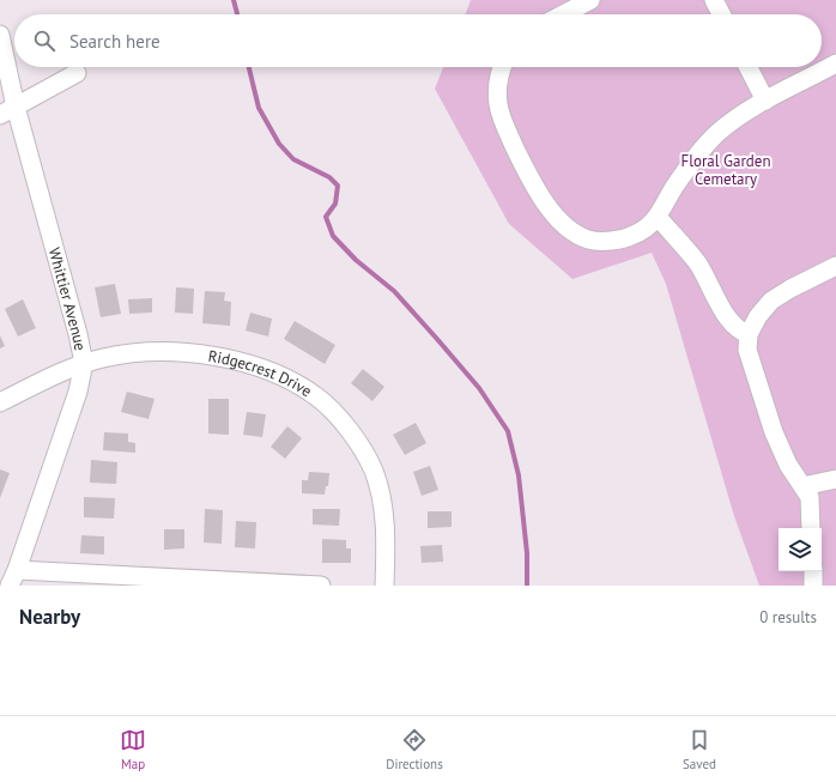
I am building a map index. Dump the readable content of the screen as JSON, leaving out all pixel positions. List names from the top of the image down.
{
  "streets": {
    "street": ["Whittier Avenue", "Ridgecrest Drive"]
  },
  "crossings": [
    ["Whittier Avenue", "Ridgecrest Drive"]
  ],
  "parks": ["Floral Garden Cemetary"],
  "page": {
    "search": "Search here",
    "heading": ["Nearby", "0 results"],
    "nav": ["Map", "Directions", "Saved"]
  }
}
